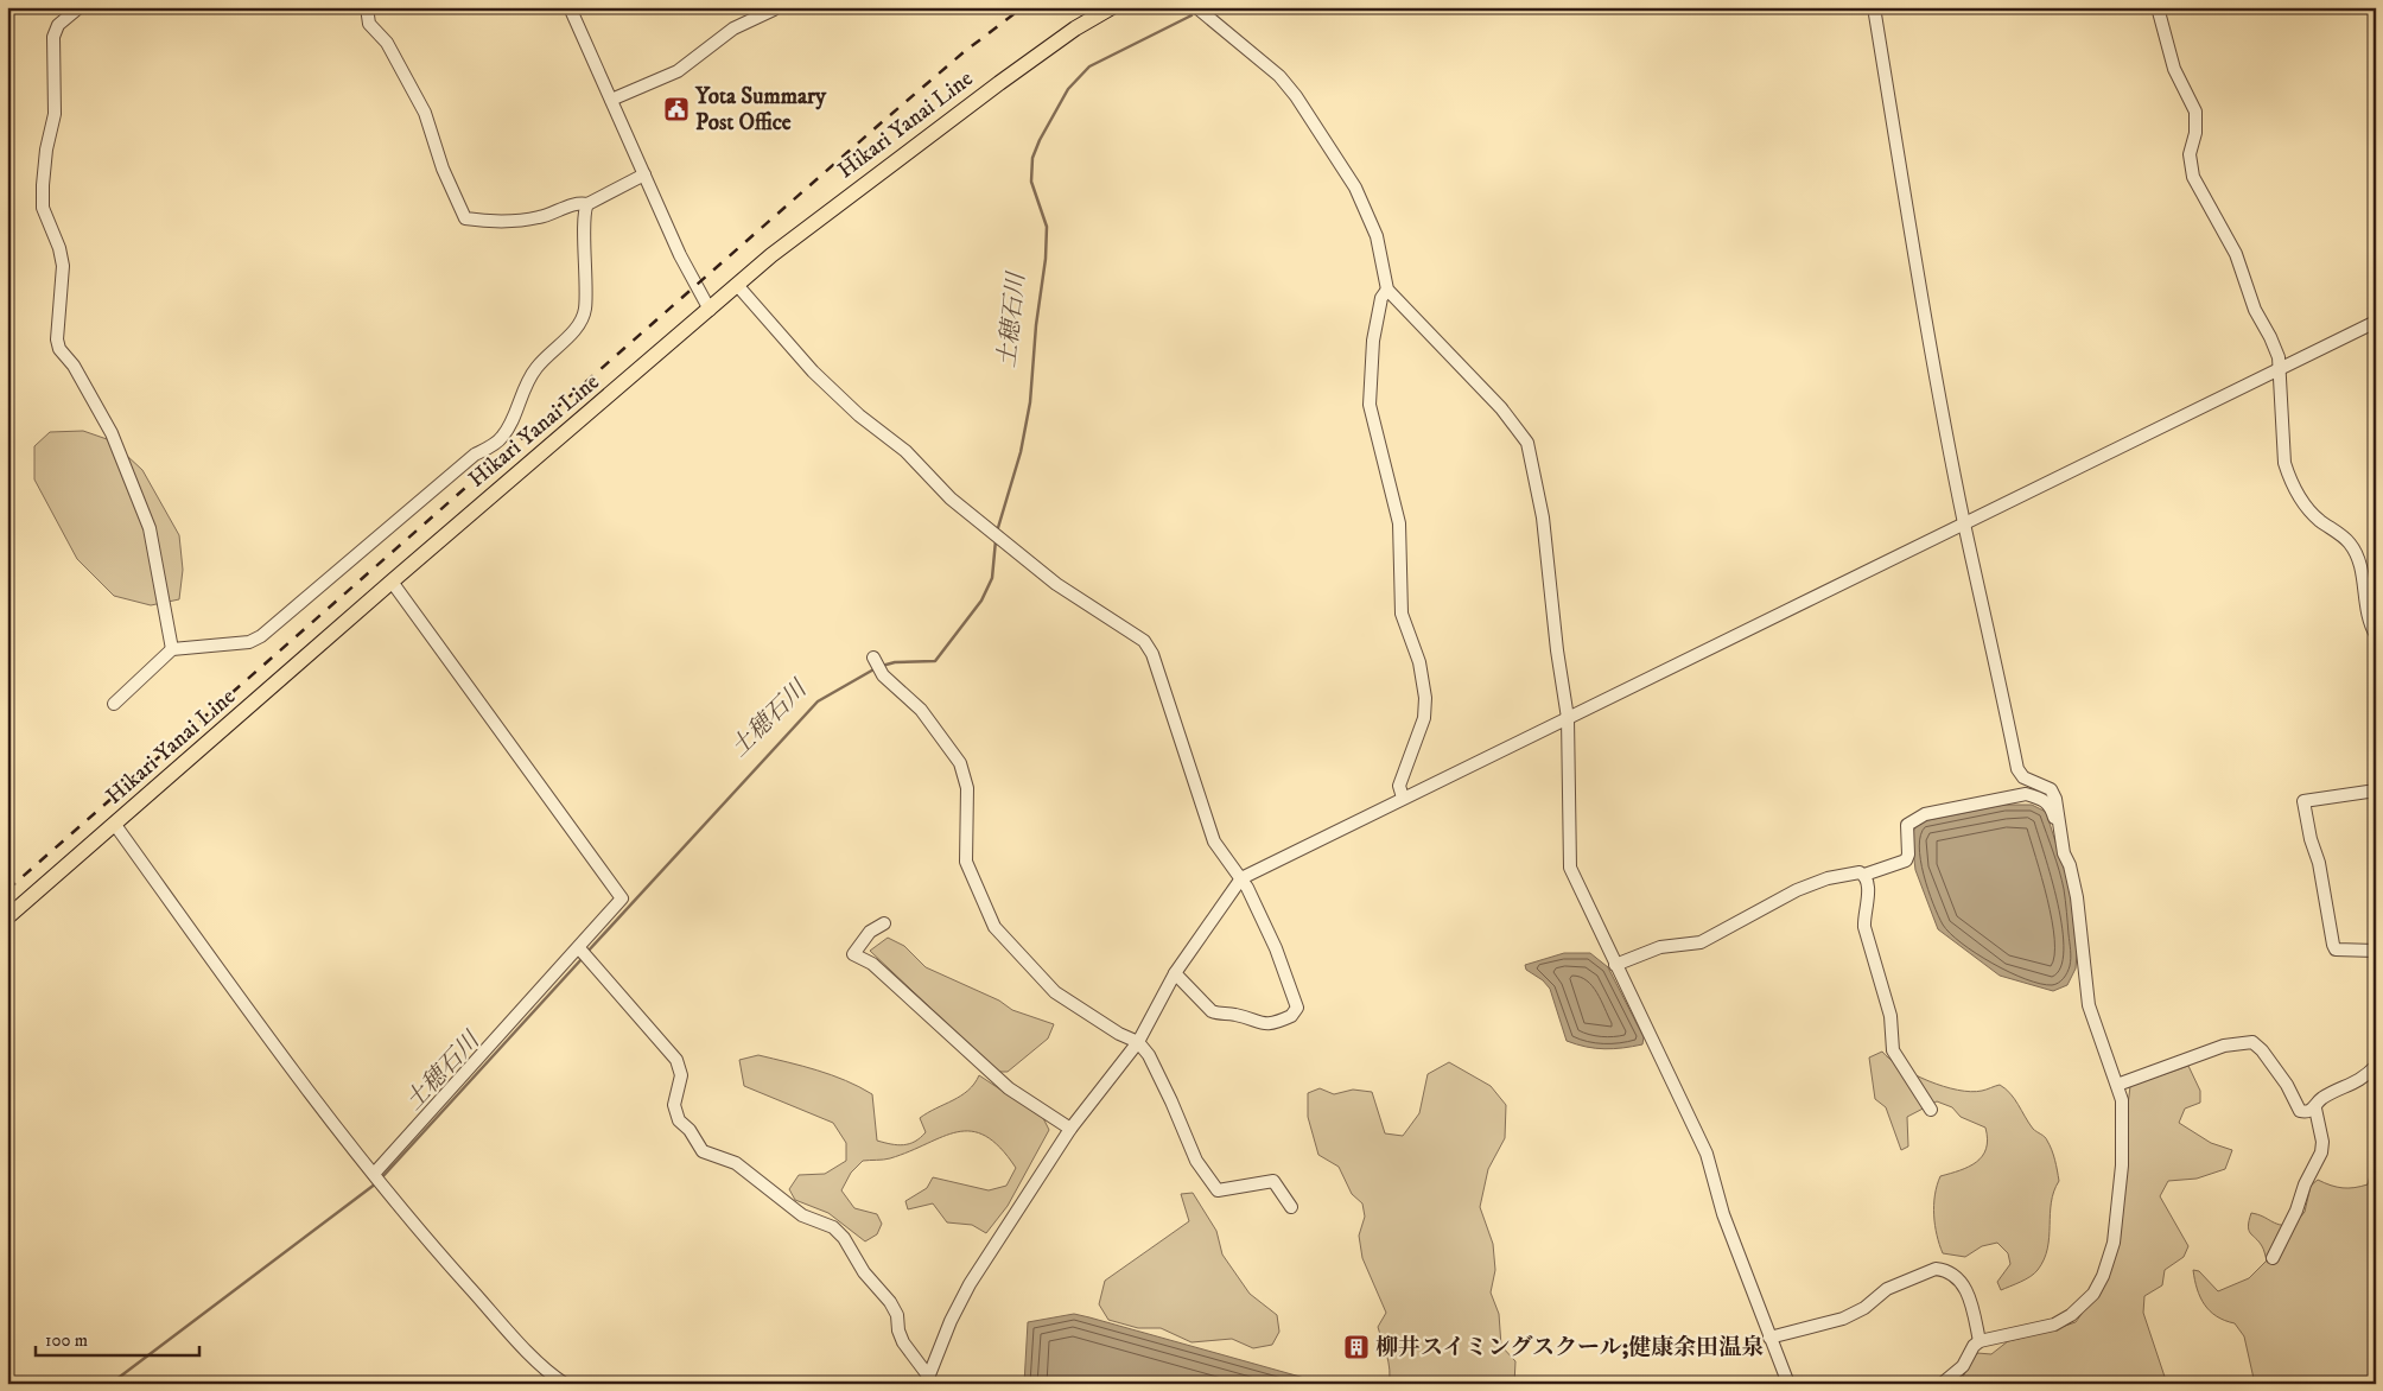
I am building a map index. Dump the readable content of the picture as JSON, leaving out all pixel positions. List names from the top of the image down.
{
  "streets": {
    "main road": ["Hikari Yanai Line"]
  },
  "water": ["土穂石川"],
  "places": {
    "public building": ["Yota Summary Post Office"],
    "building": ["柳井スイミングスクール;健康余田温泉"]
  },
  "scale_bar": "100 m"
}
